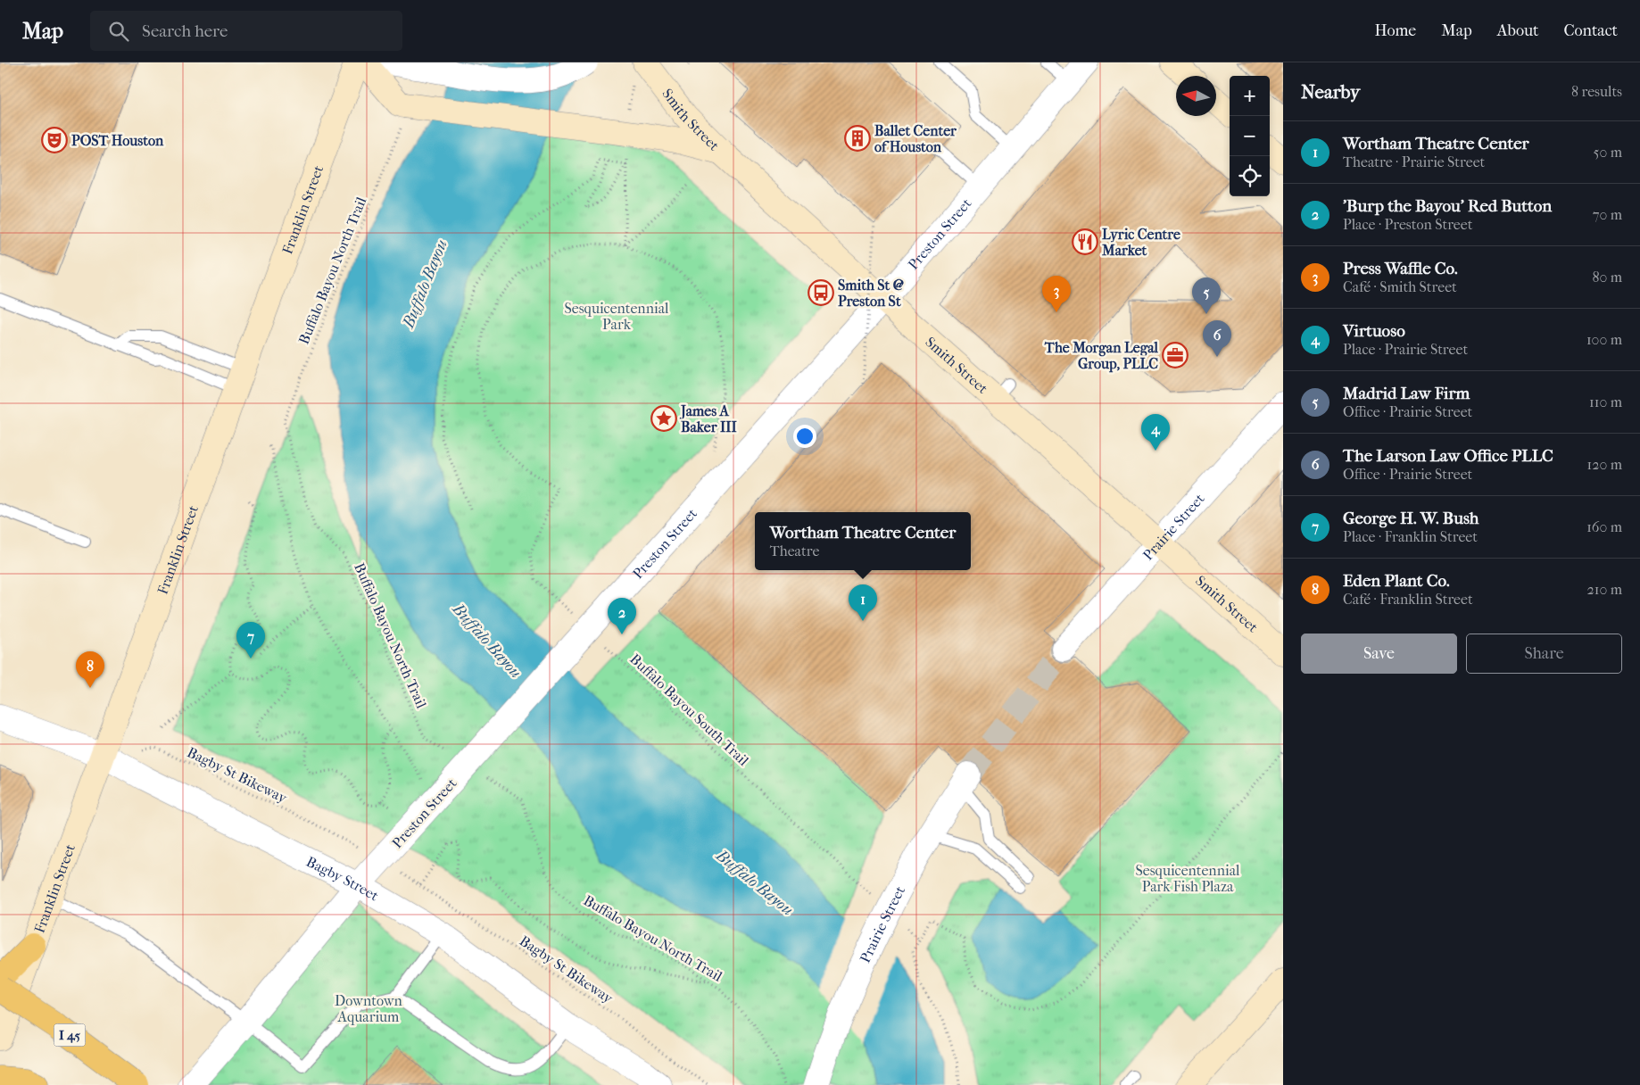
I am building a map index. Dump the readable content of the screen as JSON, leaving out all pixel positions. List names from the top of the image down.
{
  "streets": {
    "highway": ["I 45"],
    "main road": ["Smith Street", "Franklin Street"],
    "street": ["Preston Street", "Prairie Street", "Bagby Street"],
    "path": ["Buffalo Bayou North Trail", "Buffalo Bayou South Trail", "Bagby St Bikeway"]
  },
  "crossings": [
    ["Smith Street", "Preston Street"],
    ["Smith Street", "Prairie Street"],
    ["Franklin Street", "Bagby Street"],
    ["Preston Street", "Bagby Street"]
  ],
  "water": ["Buffalo Bayou"],
  "parks": ["Sesquicentennial Park", "Sesquicentennial Park Fish Plaza", "Downtown Aquarium"],
  "places": {
    "building": ["Ballet Center of Houston"],
    "theatre": ["POST Houston"],
    "restaurant": ["Lyric Centre Market"],
    "bus stop": ["Smith St @ Preston St"],
    "office": ["The Morgan Legal Group, PLLC"],
    "place": ["James A Baker III"]
  },
  "north": "left",
  "page": {
    "header": "Map",
    "search": "Search here",
    "nav": [
      "Home",
      "Map",
      "About",
      "Contact"
    ],
    "heading": ["Nearby", "8 results"],
    "map_buttons": ["+", "−"],
    "list": [
      {
        "mark": "1",
        "name": "Wortham Theatre Center",
        "note": "Theatre · Prairie Street",
        "value": "50 m"
      },
      {
        "mark": "2",
        "name": "'Burp the Bayou' Red Button",
        "note": "Place · Preston Street",
        "value": "70 m"
      },
      {
        "mark": "3",
        "name": "Press Waffle Co.",
        "note": "Café · Smith Street",
        "value": "80 m"
      },
      {
        "mark": "4",
        "name": "Virtuoso",
        "note": "Place · Prairie Street",
        "value": "100 m"
      },
      {
        "mark": "5",
        "name": "Madrid Law Firm",
        "note": "Office · Prairie Street",
        "value": "110 m"
      },
      {
        "mark": "6",
        "name": "The Larson Law Office PLLC",
        "note": "Office · Prairie Street",
        "value": "120 m"
      },
      {
        "mark": "7",
        "name": "George H. W. Bush",
        "note": "Place · Franklin Street",
        "value": "160 m"
      },
      {
        "mark": "8",
        "name": "Eden Plant Co.",
        "note": "Café · Franklin Street",
        "value": "210 m"
      }
    ],
    "pins": [
      "3",
      "5",
      "6",
      "4",
      "1",
      "2",
      "7",
      "8"
    ],
    "popup": ["Wortham Theatre Center", "Theatre"],
    "buttons": ["Save", "Share"]
  }
}
